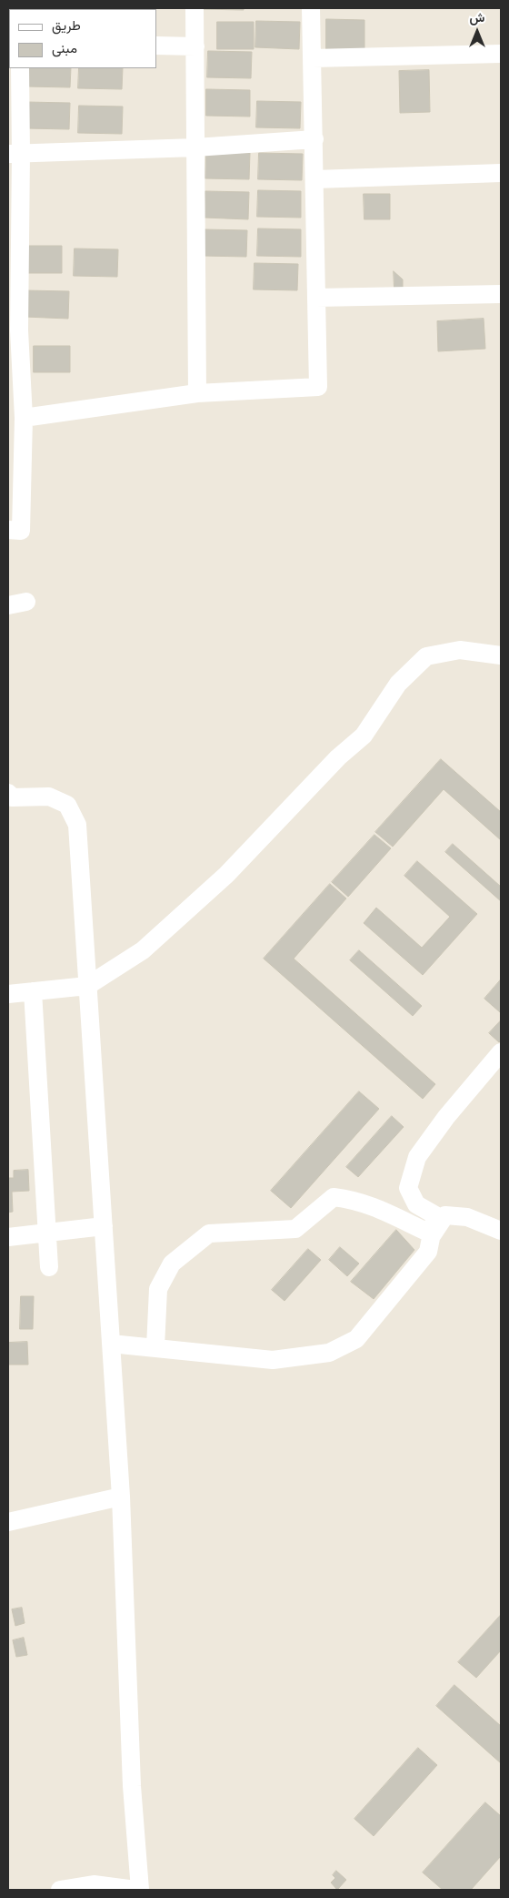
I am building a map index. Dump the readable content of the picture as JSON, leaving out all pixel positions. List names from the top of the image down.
{
  "legend": ["طريق", "مبنى"],
  "north": "top"
}
